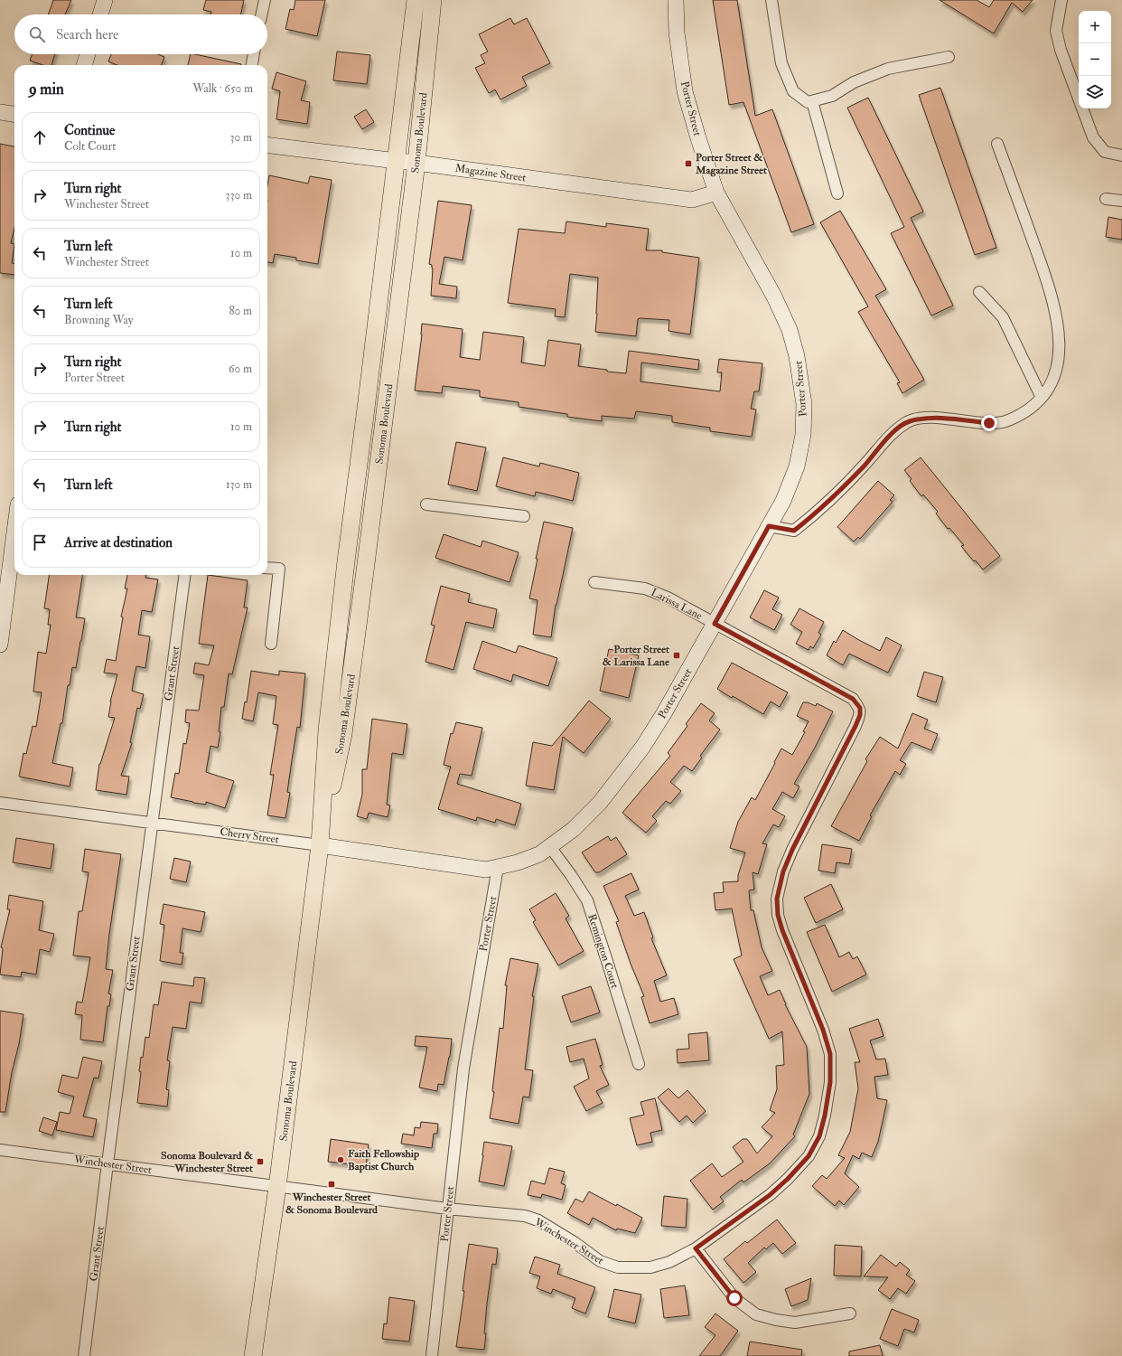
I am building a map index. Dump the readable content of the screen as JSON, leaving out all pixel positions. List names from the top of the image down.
{
  "streets": {
    "main road": ["Sonoma Boulevard"],
    "street": [
      "Porter Street",
      "Magazine Street",
      "Larissa Lane",
      "Grant Street",
      "Cherry Street",
      "Remington Court",
      "Winchester Street"
    ]
  },
  "crossings": [
    ["Porter Street", "Magazine Street"],
    ["Porter Street", "Larissa Lane"],
    ["Porter Street", "Cherry Street"],
    ["Porter Street", "Remington Court"],
    ["Porter Street", "Winchester Street"],
    ["Sonoma Boulevard", "Magazine Street"],
    ["Sonoma Boulevard", "Cherry Street"],
    ["Sonoma Boulevard", "Winchester Street"],
    ["Larissa Lane", "Winchester Street"],
    ["Grant Street", "Cherry Street"],
    ["Grant Street", "Winchester Street"]
  ],
  "places": {
    "transit": [
      "Porter Street & Magazine Street",
      "Porter Street & Larissa Lane",
      "Sonoma Boulevard & Winchester Street",
      "Winchester Street & Sonoma Boulevard"
    ],
    "other": ["Faith Fellowship Baptist Church"]
  },
  "page": {
    "map_buttons": ["+", "−"],
    "search": "Search here",
    "heading": ["9 min", "Walk · 650 m"],
    "list": [
      ["Continue", "Colt Court", "30 m"],
      ["Turn right", "Winchester Street", "330 m"],
      ["Turn left", "Winchester Street", "10 m"],
      ["Turn left", "Browning Way", "80 m"],
      ["Turn right", "Porter Street", "60 m"],
      ["Turn right", "10 m"],
      ["Turn left", "130 m"],
      "Arrive at destination"
    ]
  }
}
